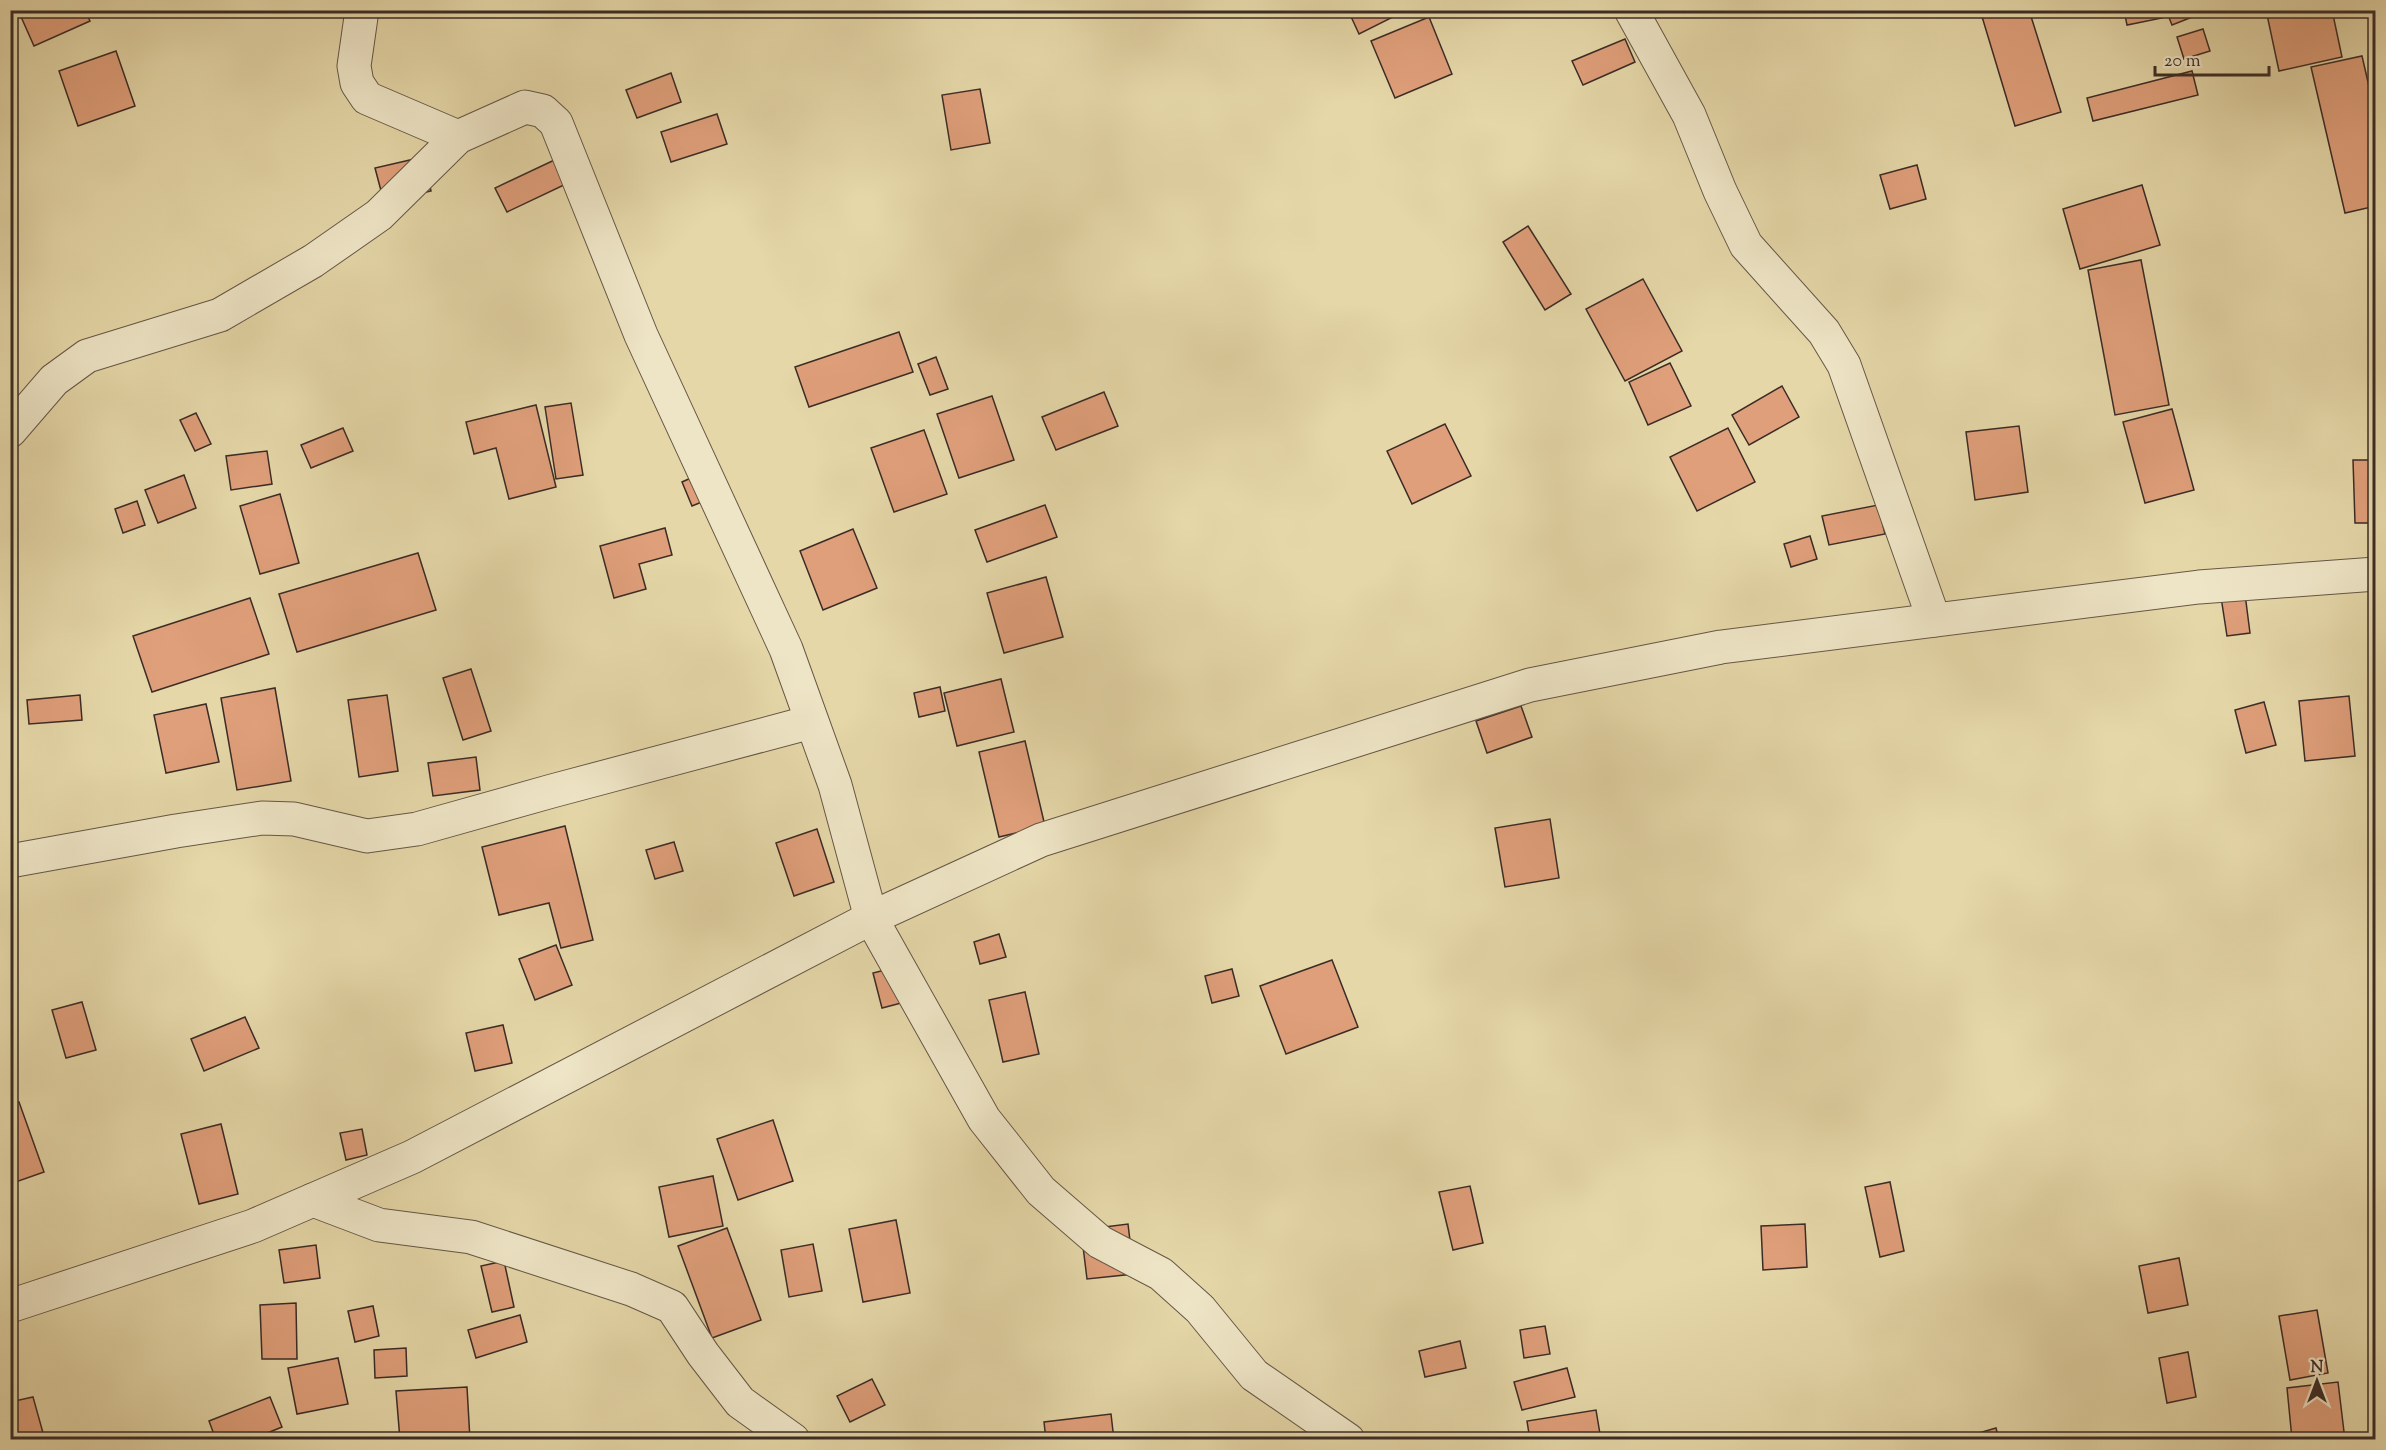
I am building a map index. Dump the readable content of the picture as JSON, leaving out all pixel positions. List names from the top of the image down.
{
  "scale_bar": "20 m",
  "north": "top"
}
